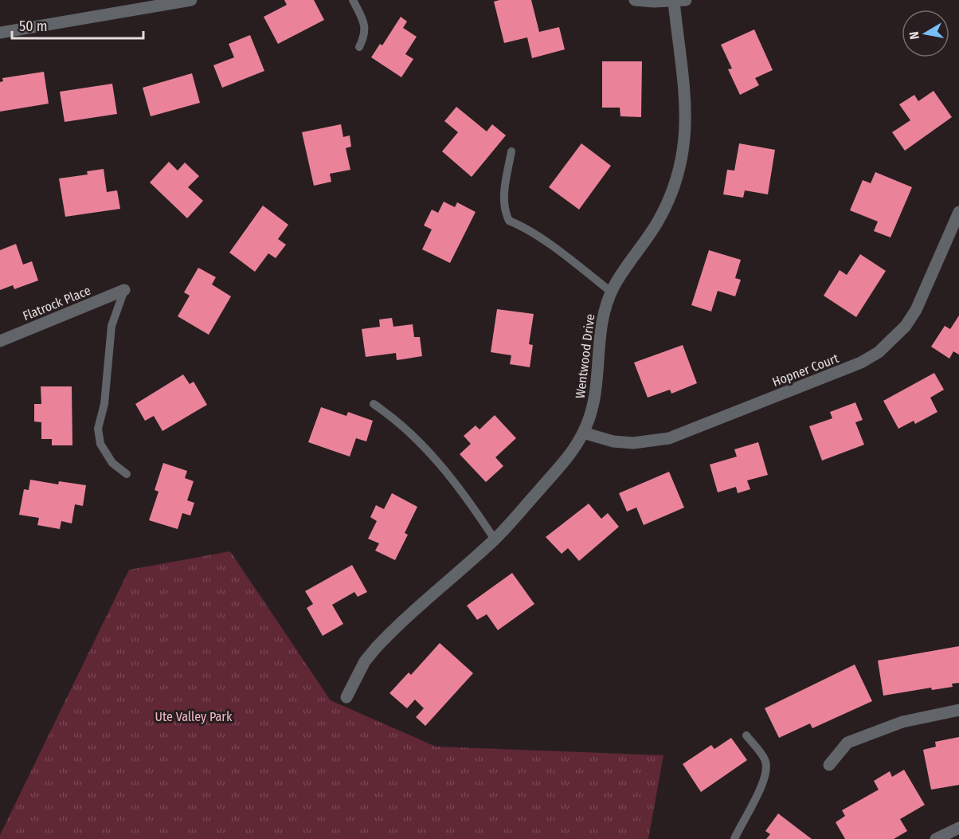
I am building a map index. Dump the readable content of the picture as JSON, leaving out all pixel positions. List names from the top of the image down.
{
  "streets": {
    "street": ["Flatrock Place", "Wentwood Drive", "Hopner Court"]
  },
  "crossings": [
    ["Wentwood Drive", "Hopner Court"]
  ],
  "parks": ["Ute Valley Park"],
  "scale_bar": "50 m",
  "north": "left"
}
